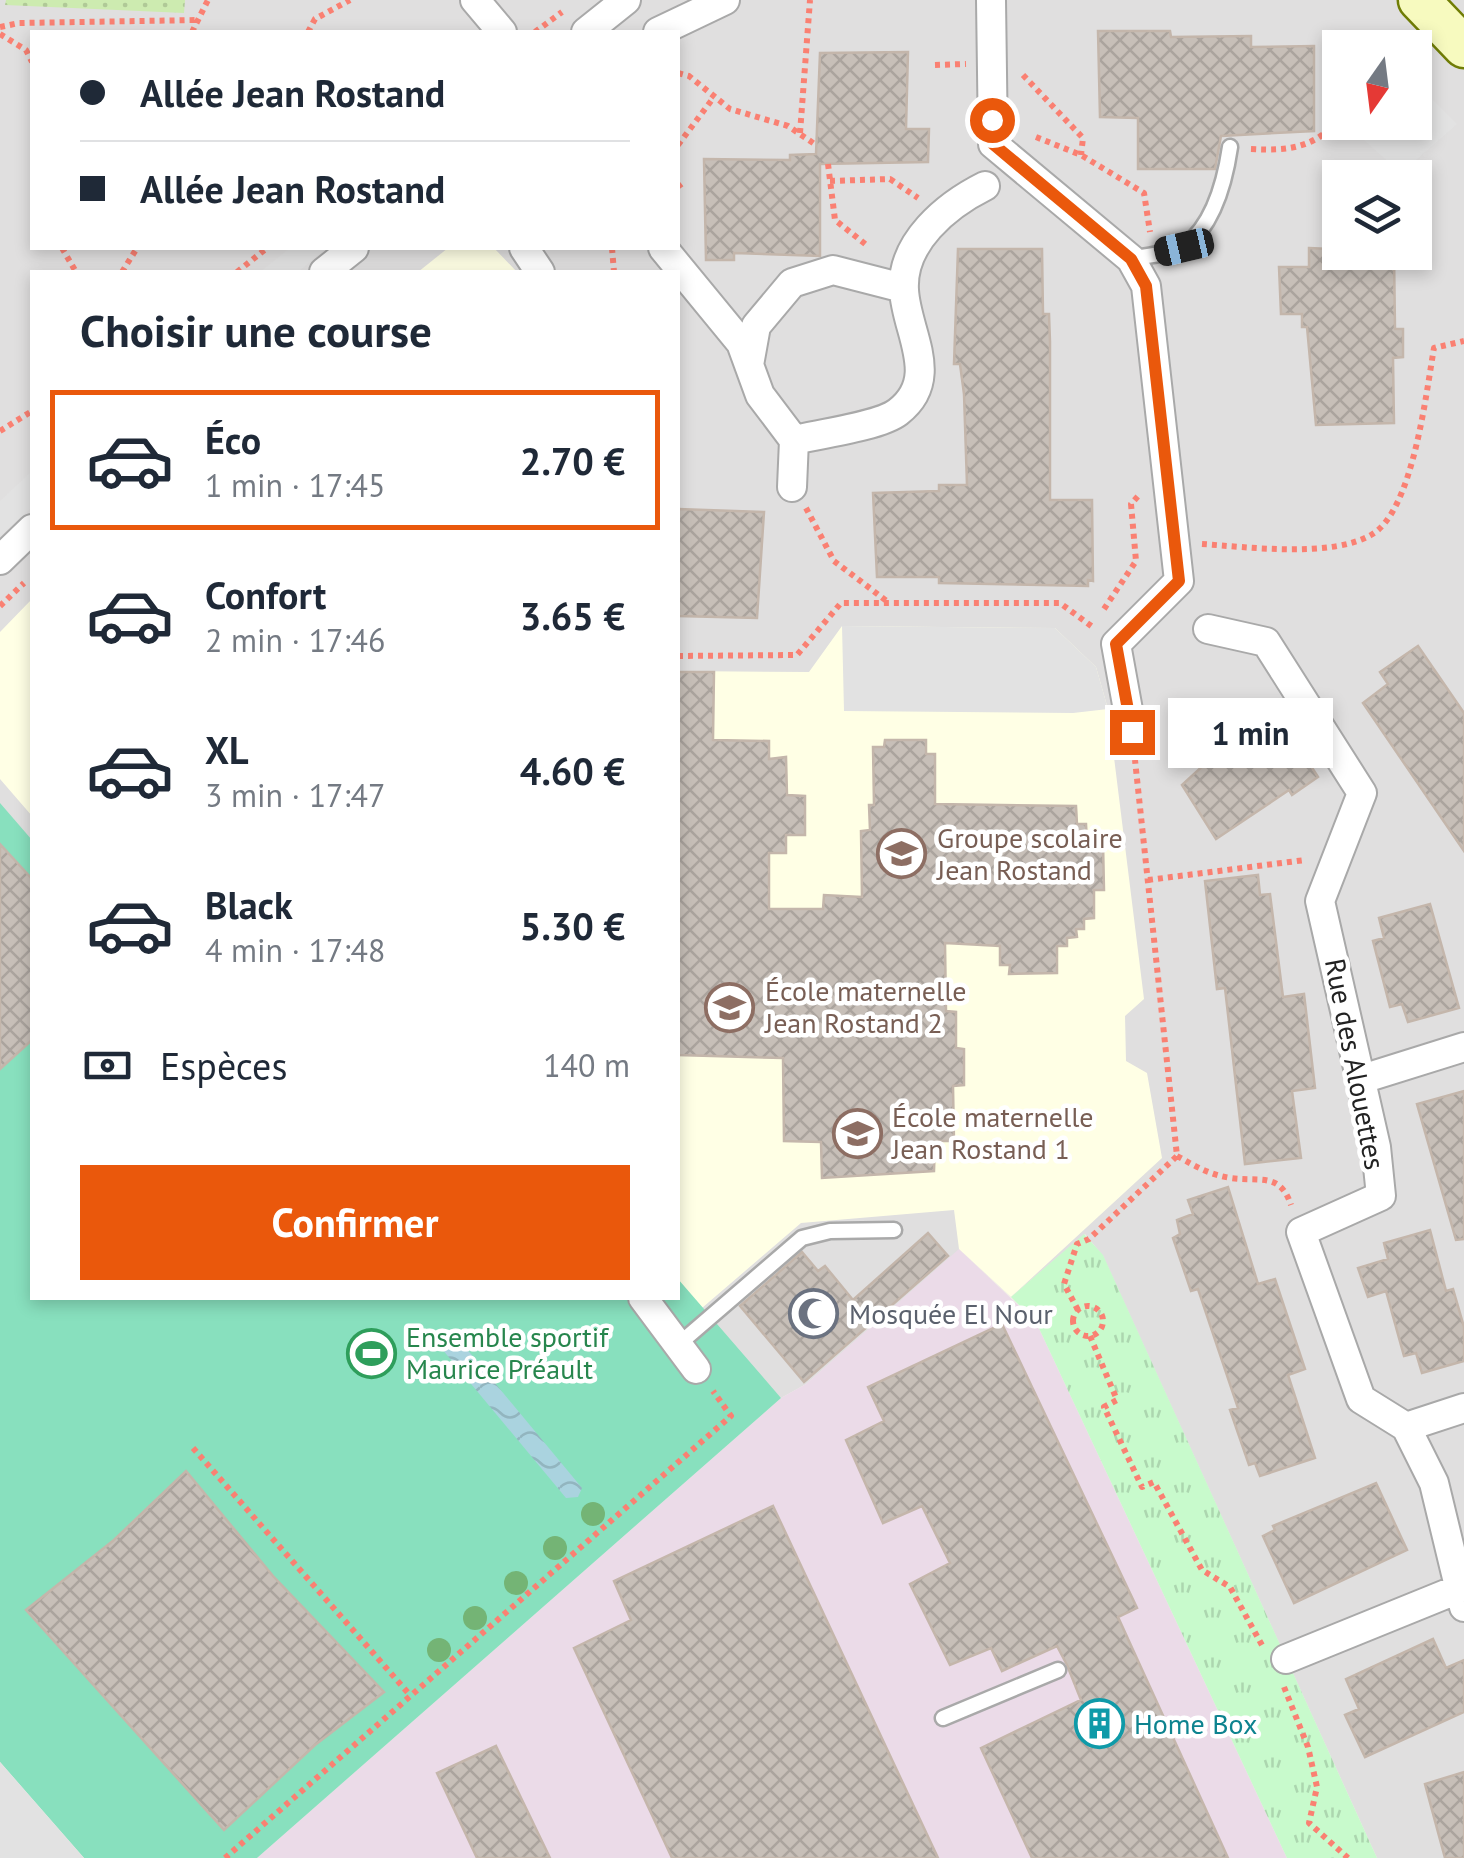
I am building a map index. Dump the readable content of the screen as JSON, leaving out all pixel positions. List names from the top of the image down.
{
  "streets": {
    "street": ["Rue des Alouettes"]
  },
  "places": {
    "school or university": ["Groupe scolaire Jean Rostand", "École maternelle Jean Rostand 2", "École maternelle Jean Rostand 1"],
    "mosque": ["Mosquée El Nour"],
    "sports": ["Ensemble sportif Maurice Préault"],
    "building": ["Home Box"]
  },
  "north": "bottom",
  "page": {
    "banner": ["Allée Jean Rostand", "Allée Jean Rostand"],
    "heading": "Choisir une course",
    "list": [
      {
        "name": "Éco",
        "note": "1 min · 17:45",
        "value": "2.70 €"
      },
      {
        "name": "Confort",
        "note": "2 min · 17:46",
        "value": "3.65 €"
      },
      {
        "name": "XL",
        "note": "3 min · 17:47",
        "value": "4.60 €"
      },
      {
        "name": "Black",
        "note": "4 min · 17:48",
        "value": "5.30 €"
      }
    ],
    "bubble": "1 min",
    "pay": ["Espèces", "140 m"],
    "buttons": "Confirmer"
  }
}
